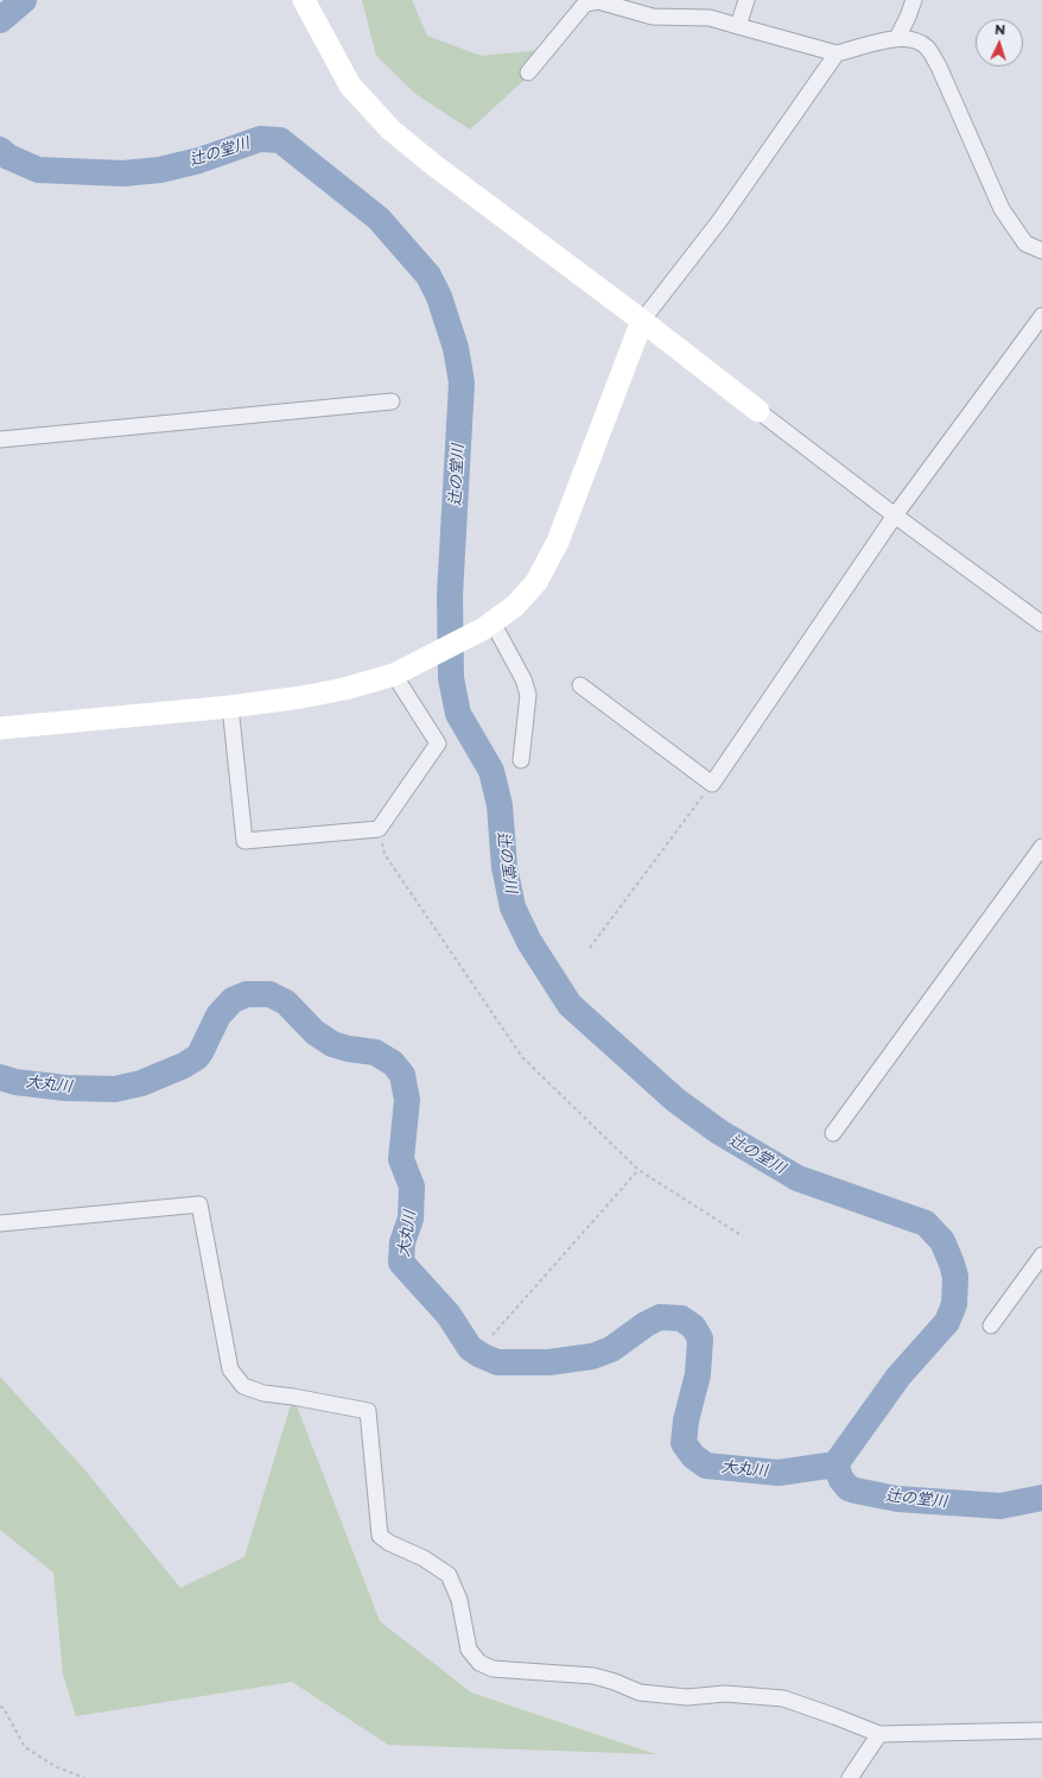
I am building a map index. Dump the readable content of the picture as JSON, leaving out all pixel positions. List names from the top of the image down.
{
  "water": ["辻の堂川", "大丸川"],
  "north": "top"
}
